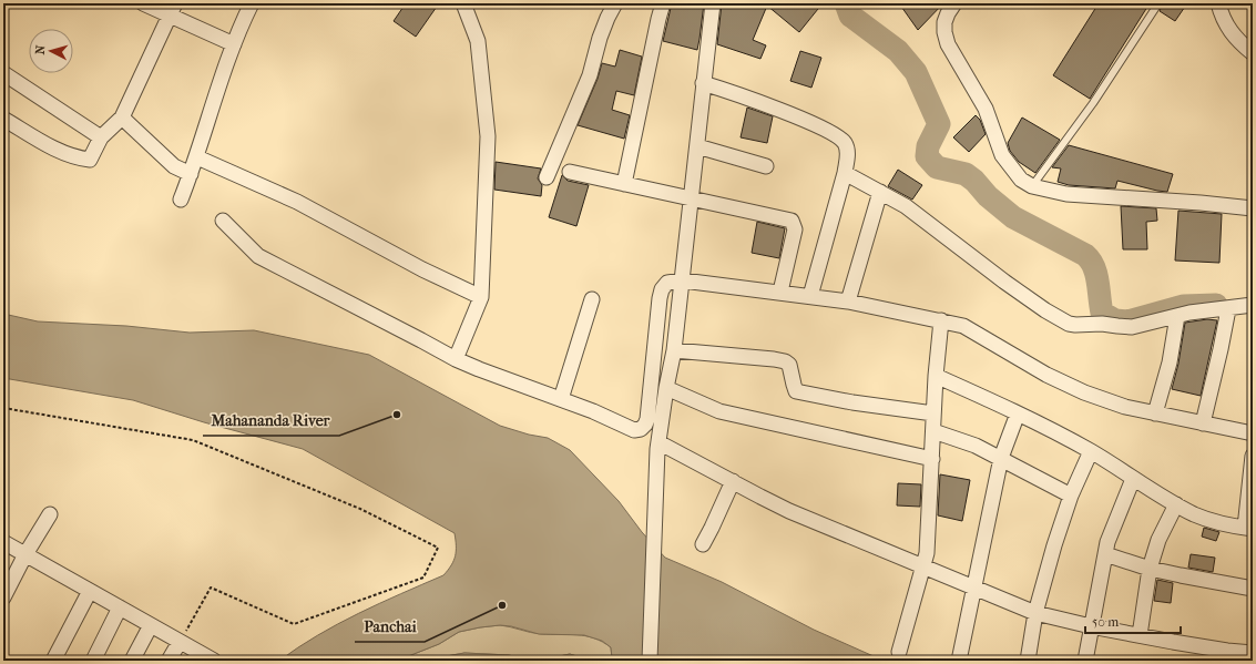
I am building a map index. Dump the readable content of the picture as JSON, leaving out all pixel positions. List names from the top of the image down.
{
  "places": ["Mahananda River", "Panchai"],
  "scale_bar": "50 m",
  "north": "left"
}
